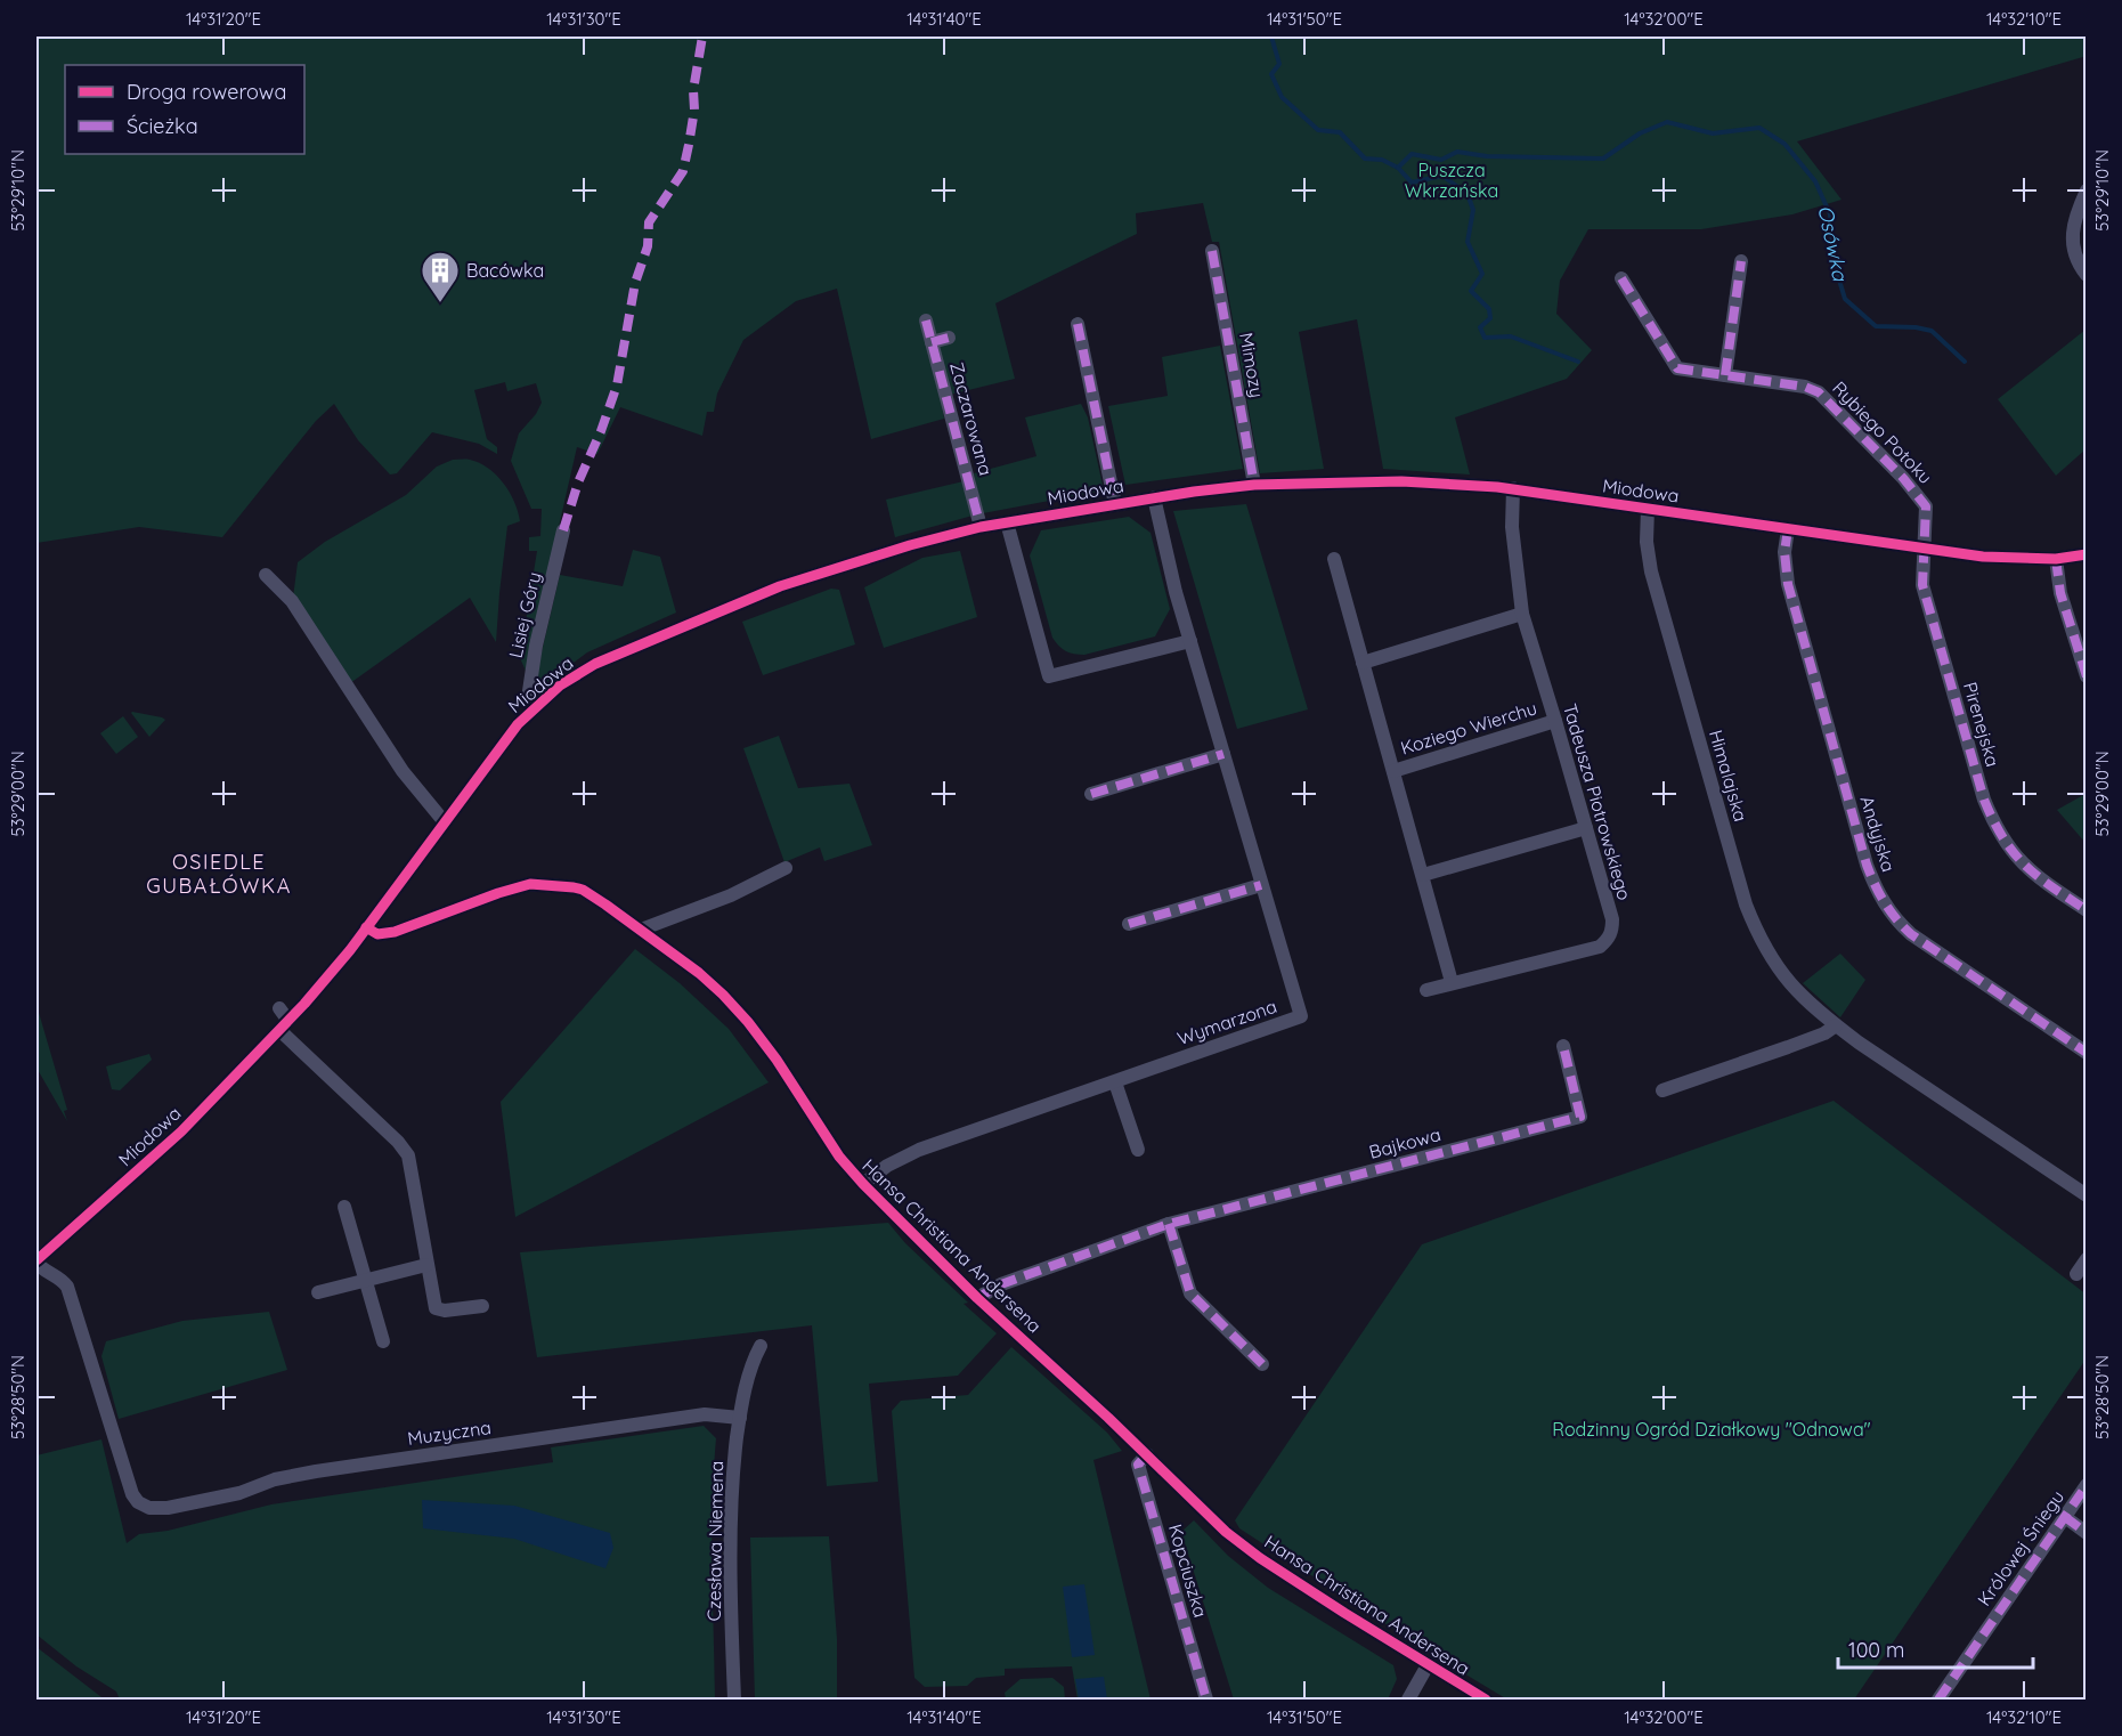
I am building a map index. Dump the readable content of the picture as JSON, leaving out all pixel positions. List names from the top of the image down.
{
  "streets": {
    "street": [
      "Mimozy",
      "Zaczarowana",
      "Rybiego Potoku",
      "Miodowa",
      "Lisiej Góry",
      "Pirenejska",
      "Koziego Wierchu",
      "Himalajska",
      "Tadeusza Piotrowskiego",
      "Andyjska",
      "Wymarzona",
      "Bajkowa",
      "Hansa Christiana Andersena",
      "Muzyczna",
      "Czesława Niemena",
      "Królowej Śniegu",
      "Kopciuszka"
    ]
  },
  "crossings": [
    ["Mimozy", "Miodowa"],
    ["Zaczarowana", "Miodowa"],
    ["Rybiego Potoku", "Miodowa"],
    ["Rybiego Potoku", "Pirenejska"],
    ["Miodowa", "Lisiej Góry"],
    ["Miodowa", "Pirenejska"],
    ["Miodowa", "Himalajska"],
    ["Miodowa", "Tadeusza Piotrowskiego"],
    ["Miodowa", "Andyjska"],
    ["Miodowa", "Wymarzona"],
    ["Miodowa", "Hansa Christiana Andersena"],
    ["Miodowa", "Muzyczna"],
    ["Koziego Wierchu", "Tadeusza Piotrowskiego"],
    ["Wymarzona", "Hansa Christiana Andersena"],
    ["Bajkowa", "Hansa Christiana Andersena"],
    ["Hansa Christiana Andersena", "Kopciuszka"],
    ["Muzyczna", "Czesława Niemena"]
  ],
  "districts": ["OSIEDLE GUBAŁÓWKA"],
  "water": ["Osówka"],
  "parks": ["Puszcza Wkrzańska", "Rodzinny Ogród Działkowy \"Odnowa\""],
  "places": {
    "building": ["Bacówka"]
  },
  "legend": ["Droga rowerowa", "Ścieżka"],
  "scale_bar": "100 m",
  "coordinates": [
    "14°31'20\"E",
    "14°31'30\"E",
    "14°31'40\"E",
    "14°31'50\"E",
    "14°32'00\"E",
    "14°32'10\"E",
    "53°29'10\"N",
    "53°29'00\"N",
    "53°28'50\"N"
  ]
}
